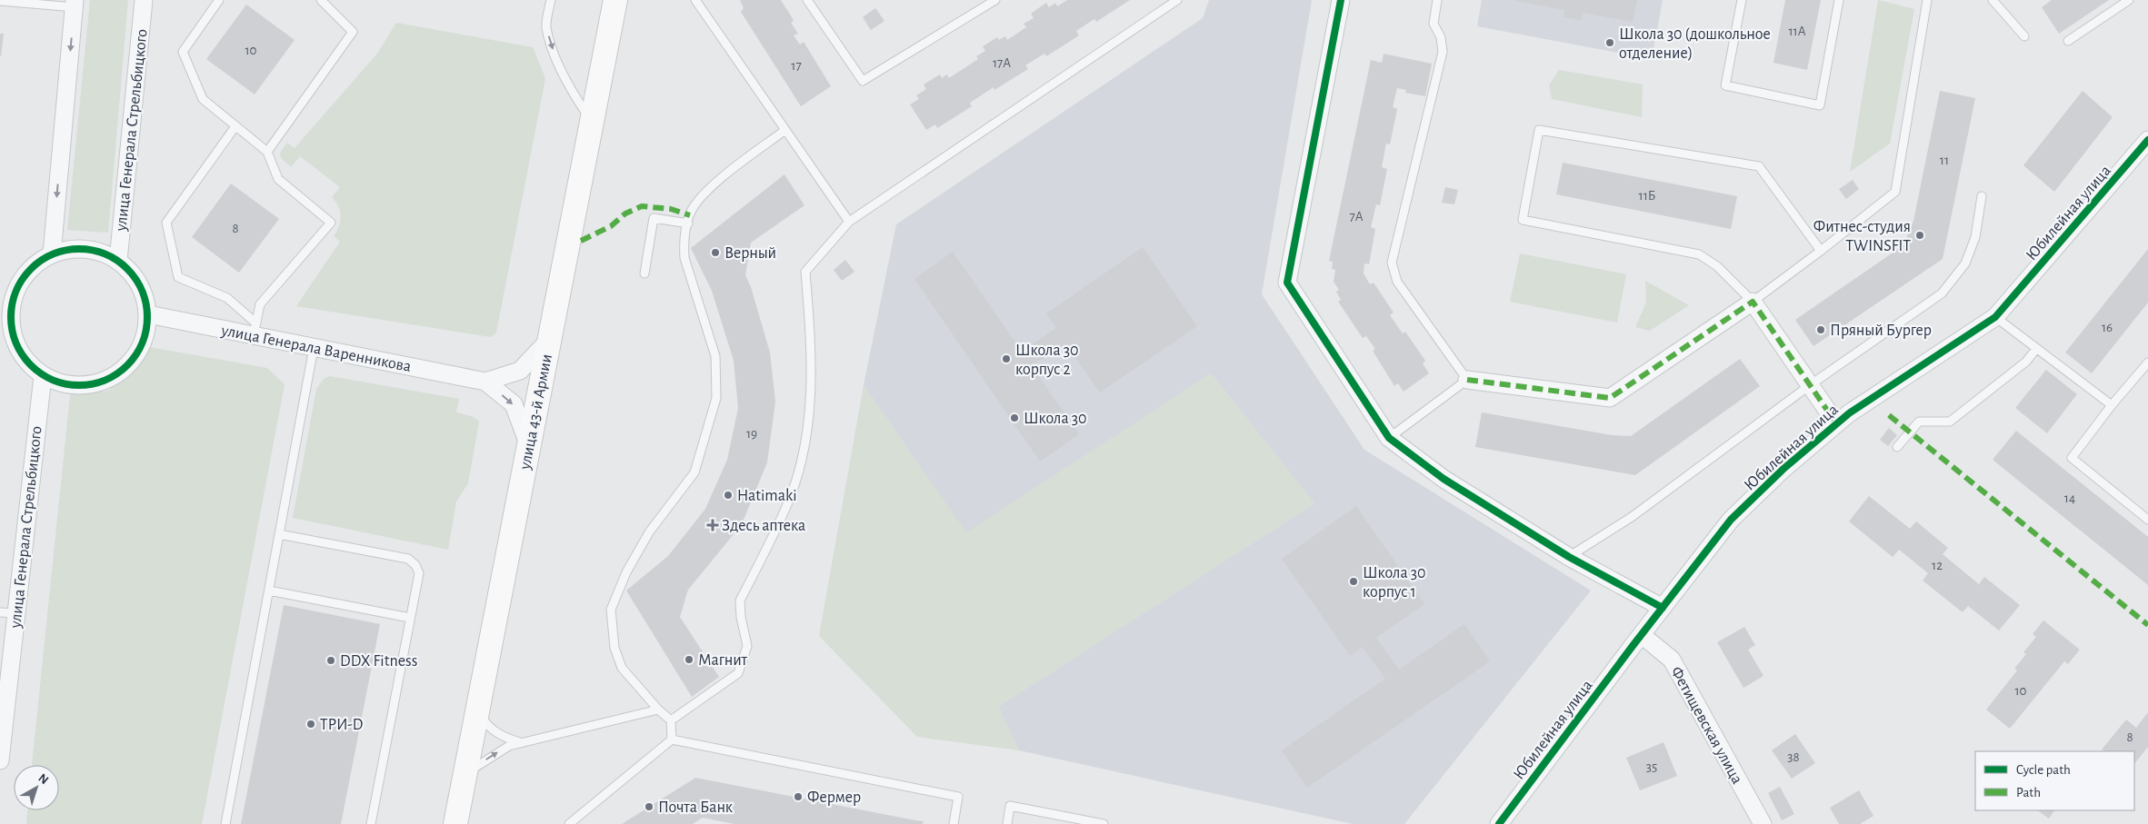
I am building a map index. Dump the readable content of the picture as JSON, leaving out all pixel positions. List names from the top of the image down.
{
  "streets": {
    "main road": ["улица 43-й Армии"],
    "street": [
      "улица Генерала Стрельбицкого",
      "Юбилейная улица",
      "улица Генерала Варенникова",
      "Фетищевская улица"
    ]
  },
  "crossings": [
    ["улица Генерала Стрельбицкого", "улица Генерала Варенникова"],
    ["Юбилейная улица", "Фетищевская улица"],
    ["улица Генерала Варенникова", "улица 43-й Армии"]
  ],
  "places": {
    "other": [
      "Школа 30 (дошкольное отделение)",
      "Фитнес-студия TWINSFIT",
      "Верный",
      "Пряный Бургер",
      "Школа 30 корпус 2",
      "Школа 30",
      "Hatimaki",
      "Школа 30 корпус 1",
      "Магнит",
      "DDX Fitness",
      "ТРИ-D",
      "Фермер",
      "Почта Банк"
    ],
    "health": ["Здесь аптека"]
  },
  "house_numbers": [
    "11А",
    "10",
    "17А",
    "17",
    "11",
    "11Б",
    "7А",
    "8",
    "16",
    "19",
    "14",
    "12",
    "10",
    "8",
    "38",
    "35"
  ],
  "legend": ["Cycle path", "Path"],
  "north": "top right"
}
